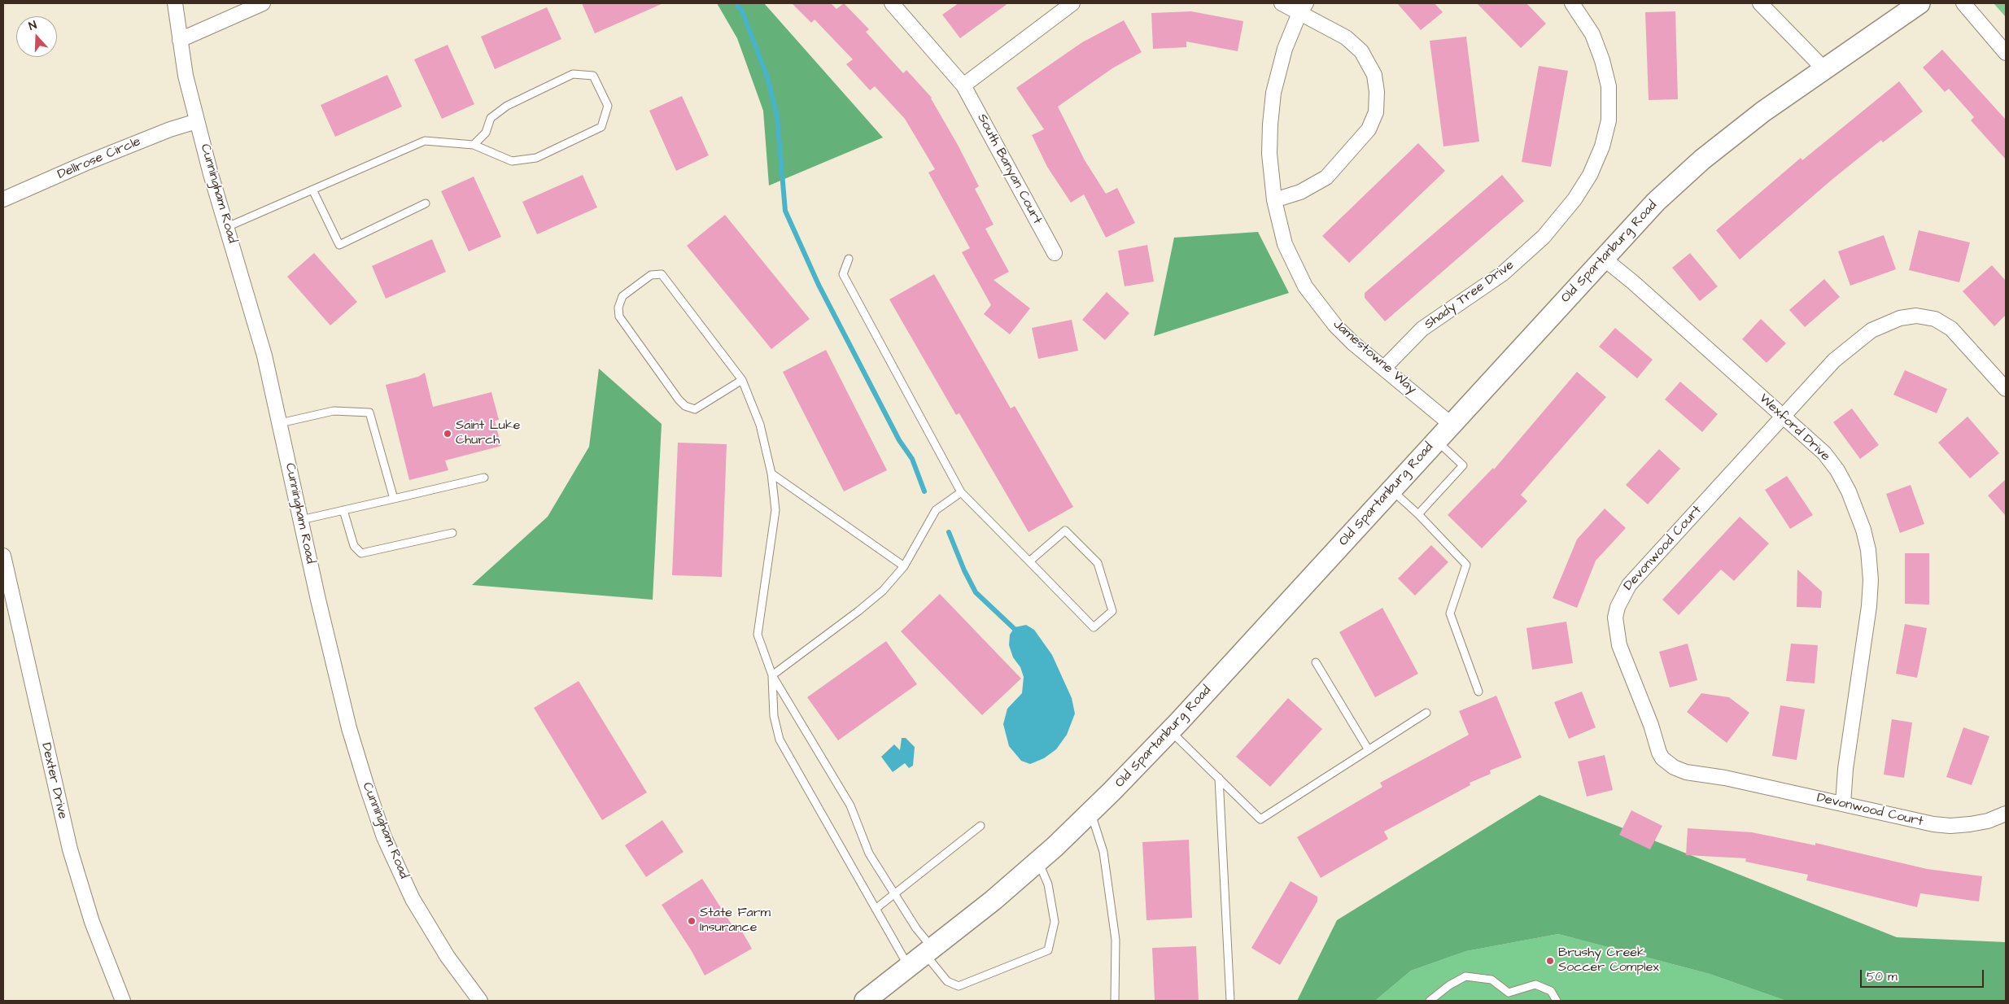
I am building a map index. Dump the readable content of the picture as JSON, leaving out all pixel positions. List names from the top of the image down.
{
  "streets": {
    "main road": ["Old Spartanburg Road"],
    "street": [
      "Dellrose Circle",
      "South Banyan Court",
      "Cunningham Road",
      "Shady Tree Drive",
      "Jamestowne Way",
      "Wexford Drive",
      "Devonwood Court",
      "Dexter Drive"
    ]
  },
  "crossings": [
    ["Dellrose Circle", "Cunningham Road"],
    ["Old Spartanburg Road", "Jamestowne Way"],
    ["Old Spartanburg Road", "Wexford Drive"],
    ["Shady Tree Drive", "Jamestowne Way"],
    ["Wexford Drive", "Devonwood Court"]
  ],
  "places": ["Saint Luke Church", "State Farm Insurance", "Brushy Creek Soccer Complex"],
  "scale_bar": "50 m",
  "north": "top"
}
